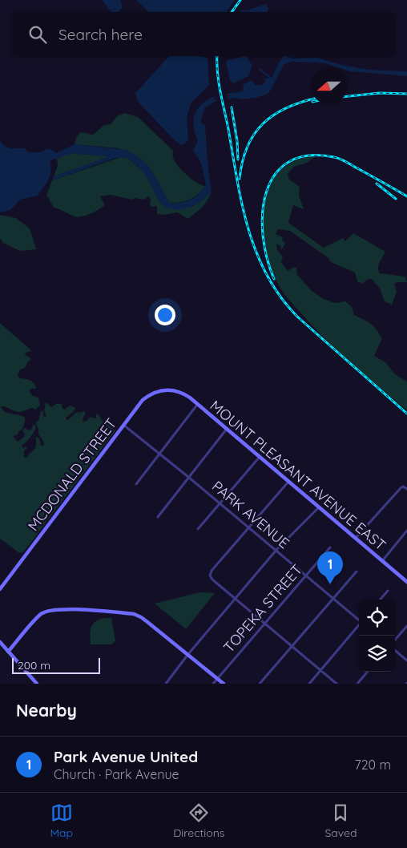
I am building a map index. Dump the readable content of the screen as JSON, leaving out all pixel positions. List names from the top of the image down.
{
  "streets": {
    "street": [
      "MCDONALD STREET",
      "MOUNT PLEASANT AVENUE EAST",
      "PARK AVENUE",
      "TOPEKA STREET"
    ]
  },
  "crossings": [
    ["MCDONALD STREET", "MOUNT PLEASANT AVENUE EAST"],
    ["MCDONALD STREET", "PARK AVENUE"],
    ["PARK AVENUE", "TOPEKA STREET"]
  ],
  "scale_bar": "200 m",
  "north": "left",
  "page": {
    "search": "Search here",
    "pins": "1",
    "scale": "200 m",
    "heading": "Nearby",
    "list": [
      {
        "mark": "1",
        "name": "Park Avenue United",
        "note": "Church · Park Avenue",
        "value": "720 m"
      }
    ],
    "nav": ["Map", "Directions", "Saved"]
  }
}
